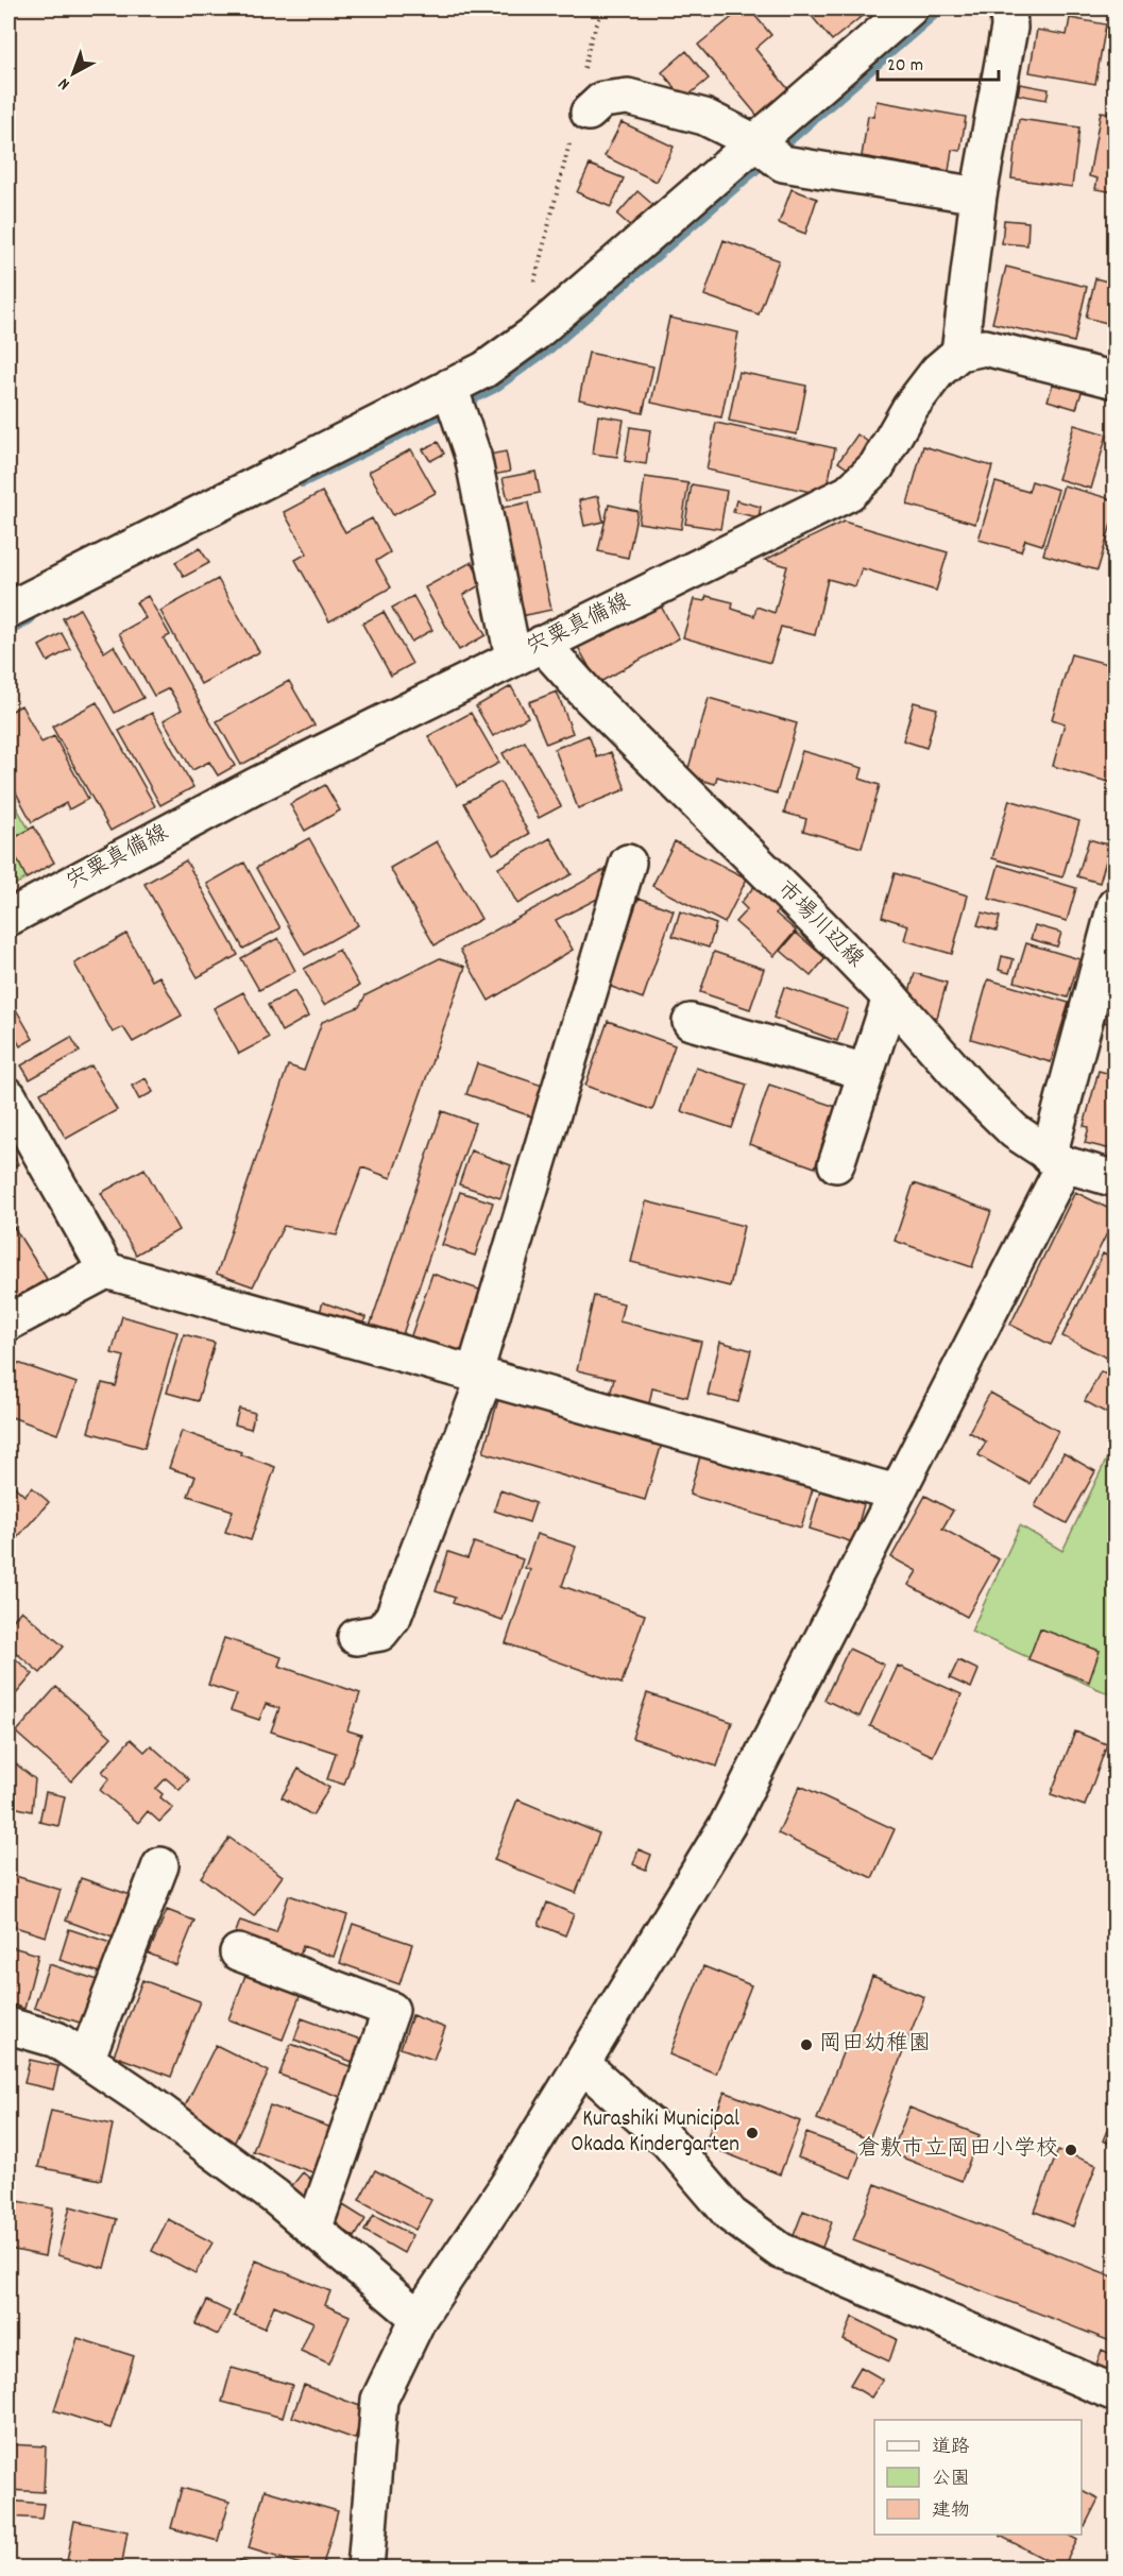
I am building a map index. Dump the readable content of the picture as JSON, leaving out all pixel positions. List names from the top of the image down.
{
  "streets": {
    "street": ["宍粟真備線", "市場川辺線"]
  },
  "crossings": [
    ["宍粟真備線", "市場川辺線"]
  ],
  "places": ["岡田幼稚園", "Kurashiki Municipal Okada Kindergarten", "倉敷市立岡田小学校"],
  "legend": ["道路", "公園", "建物"],
  "scale_bar": "20 m",
  "north": "bottom left"
}
